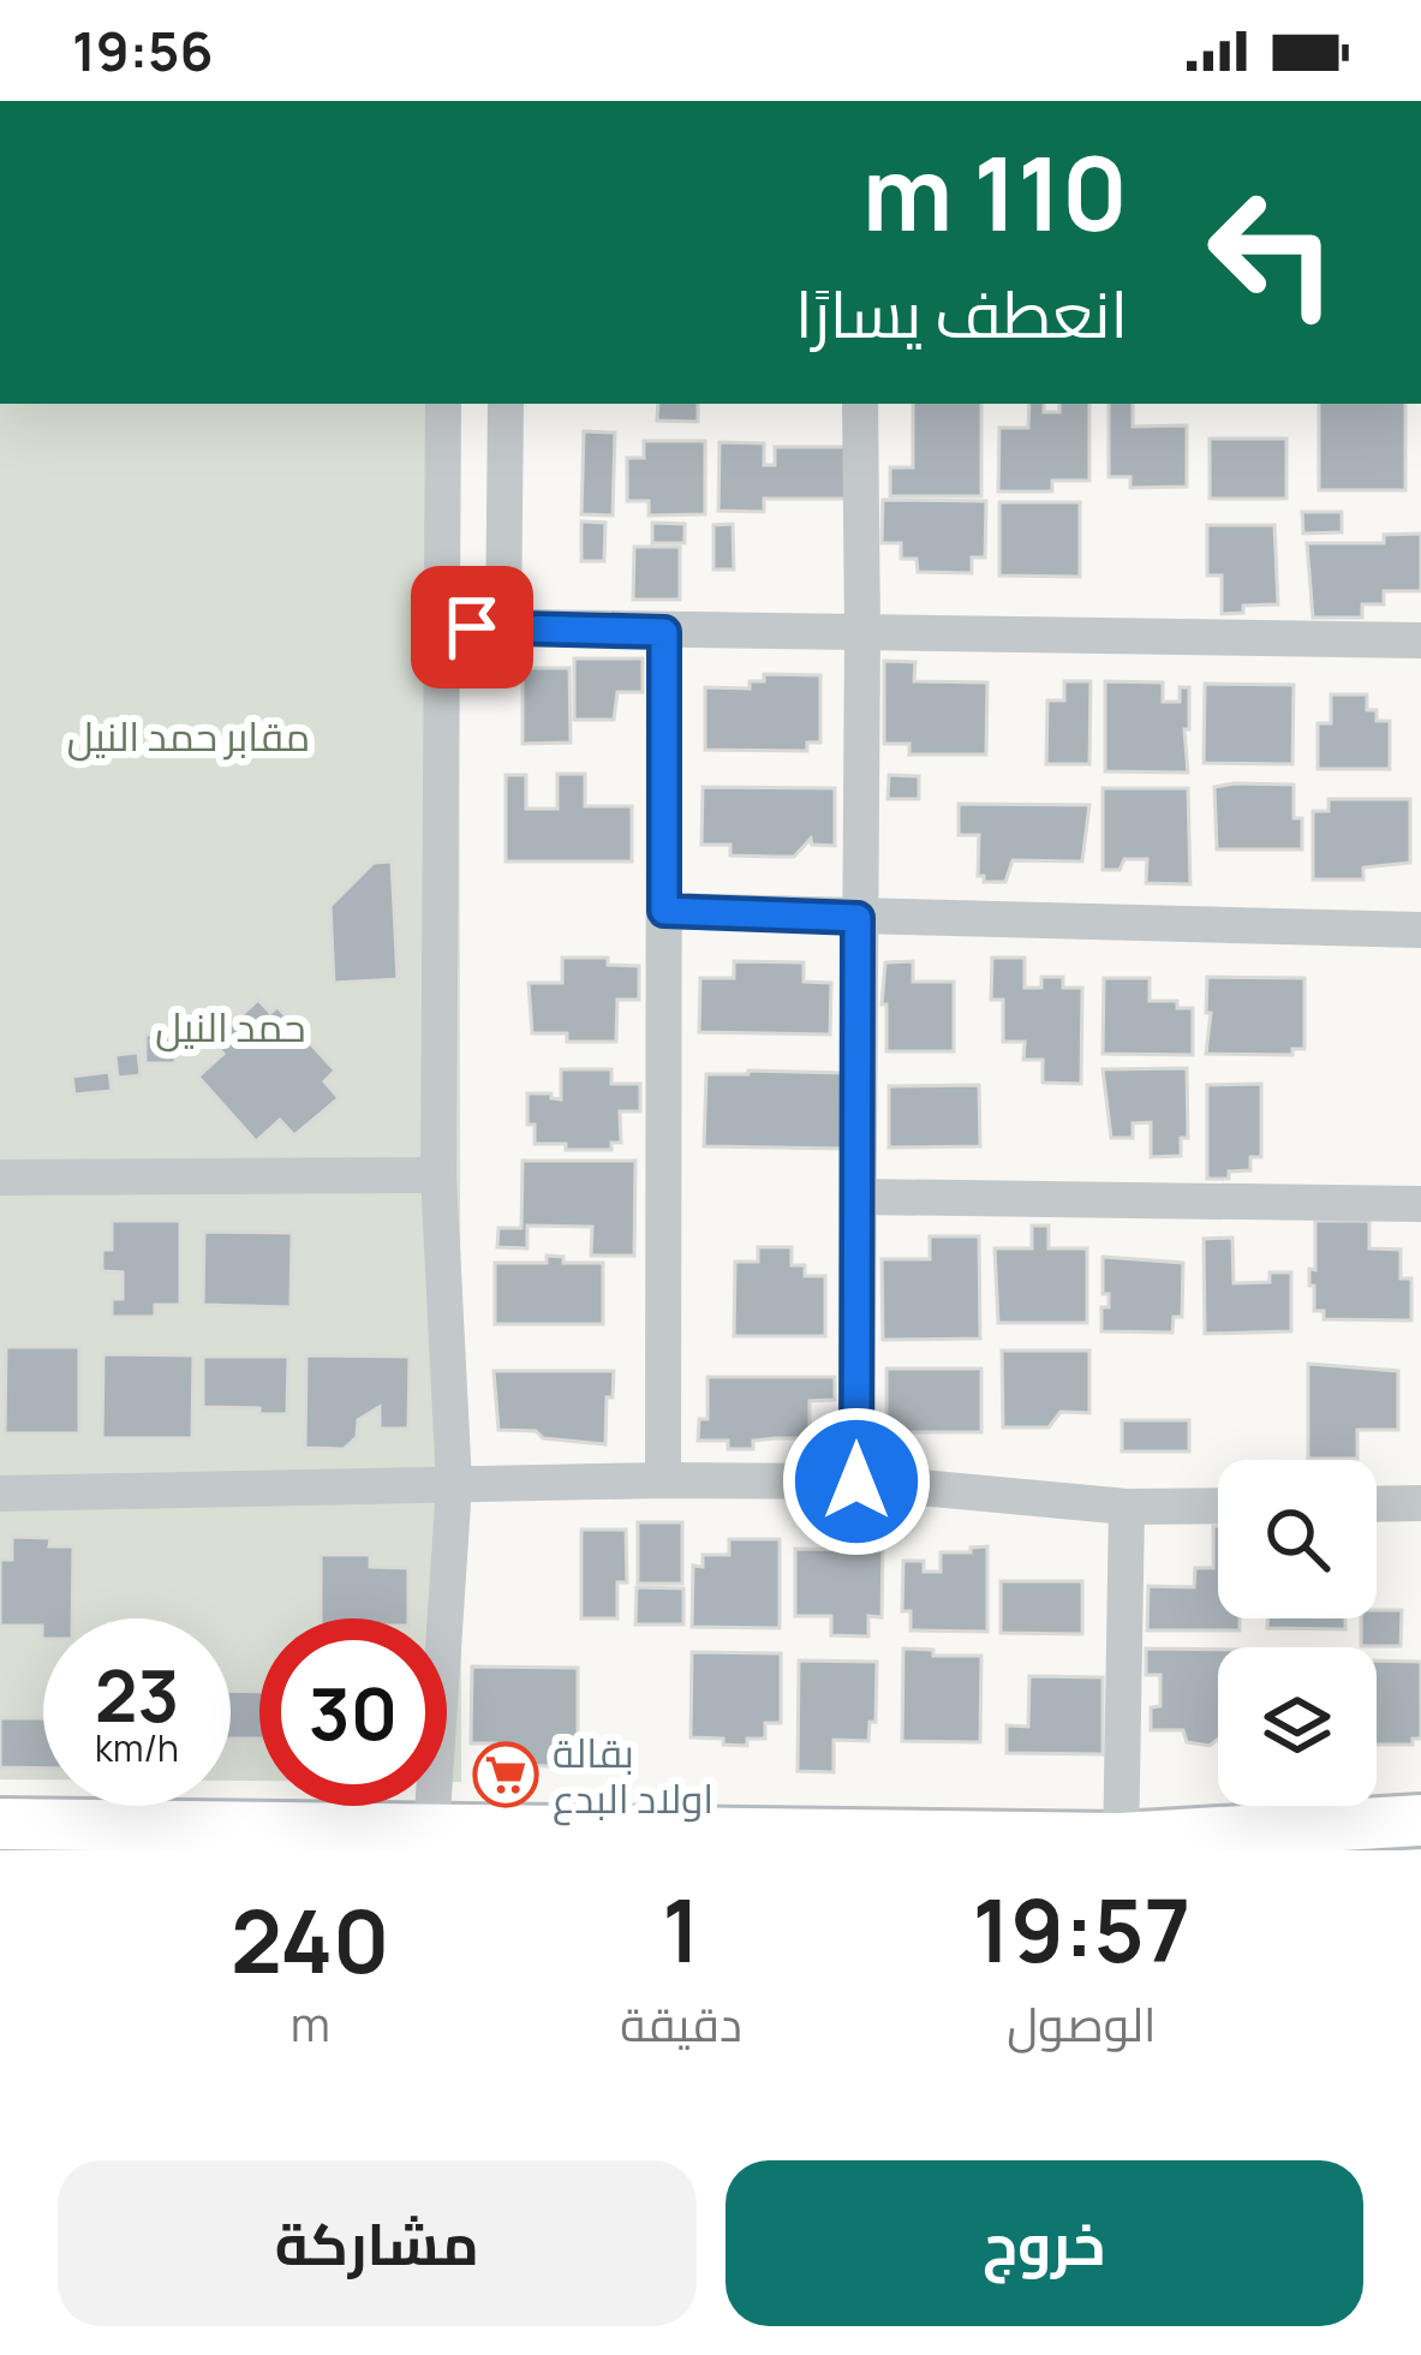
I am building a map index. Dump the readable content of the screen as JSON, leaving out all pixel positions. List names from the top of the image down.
{
  "parks": ["مقابر حمد النيل", "حمد النيل"],
  "places": {
    "supermarket": ["بقالة اولاد البدع"]
  },
  "page": {
    "status": "19:56",
    "turn": ["110 m", "انعطف يسارًا"],
    "speed": "23 km/h",
    "limit": "30",
    "eta": [
      "19:57",
      "الوصول",
      "1",
      "دقيقة",
      "240",
      "m"
    ],
    "buttons": ["خروج", "مشاركة"]
  }
}
